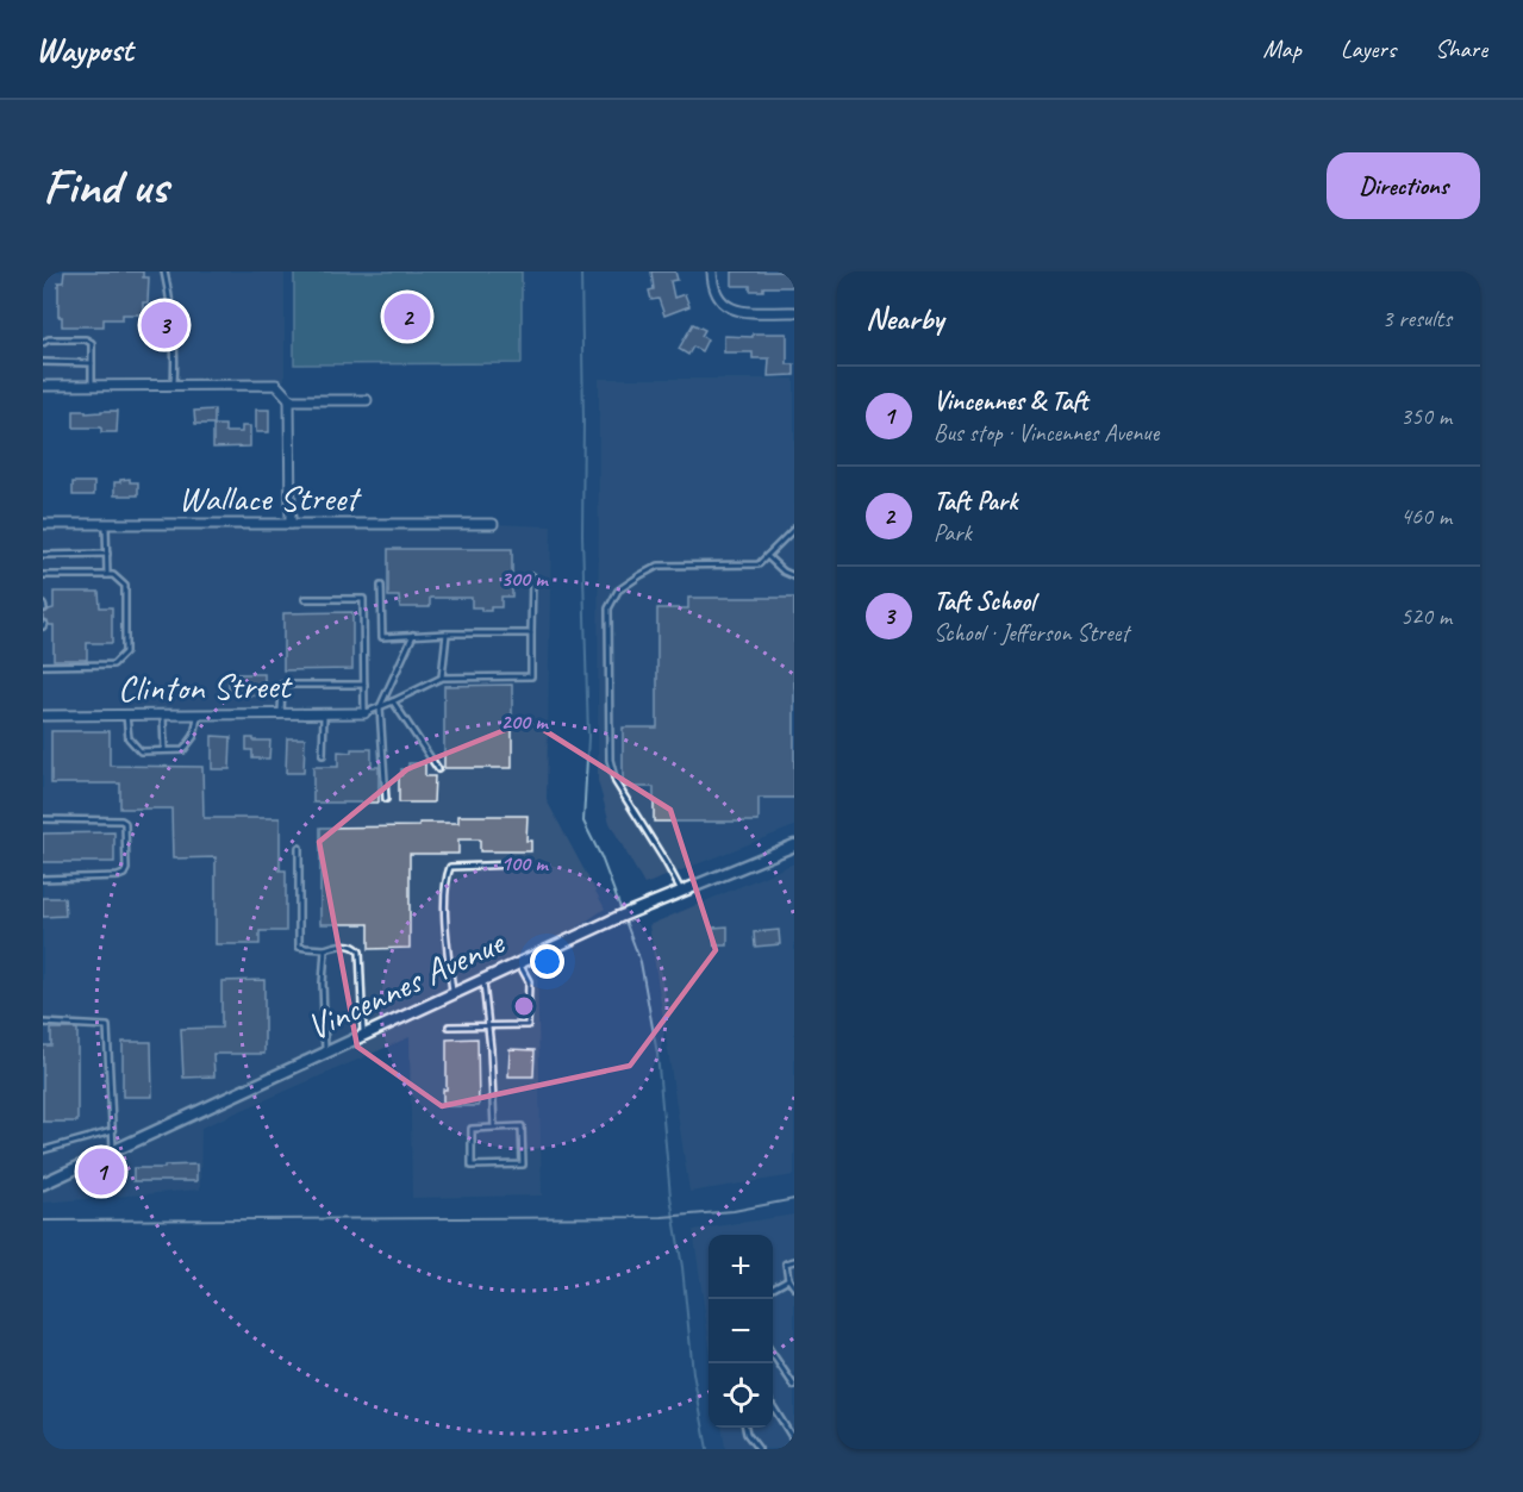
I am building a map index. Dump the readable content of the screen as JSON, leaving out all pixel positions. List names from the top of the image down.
{
  "streets": {
    "street": ["Wallace Street", "Clinton Street", "Vincennes Avenue"]
  },
  "page": {
    "header": "Waypost",
    "nav": ["Map", "Layers", "Share"],
    "buttons": "Directions",
    "title": "Find us",
    "heading": ["Nearby", "3 results"],
    "pins": ["2", "3", "1"],
    "list": [
      {
        "mark": "1",
        "name": "Vincennes & Taft",
        "note": "Bus stop · Vincennes Avenue",
        "value": "350 m"
      },
      {
        "mark": "2",
        "name": "Taft Park",
        "note": "Park",
        "value": "460 m"
      },
      {
        "mark": "3",
        "name": "Taft School",
        "note": "School · Jefferson Street",
        "value": "520 m"
      }
    ],
    "map_buttons": ["+", "−"]
  },
  "rings": ["300 m", "200 m", "100 m"]
}
